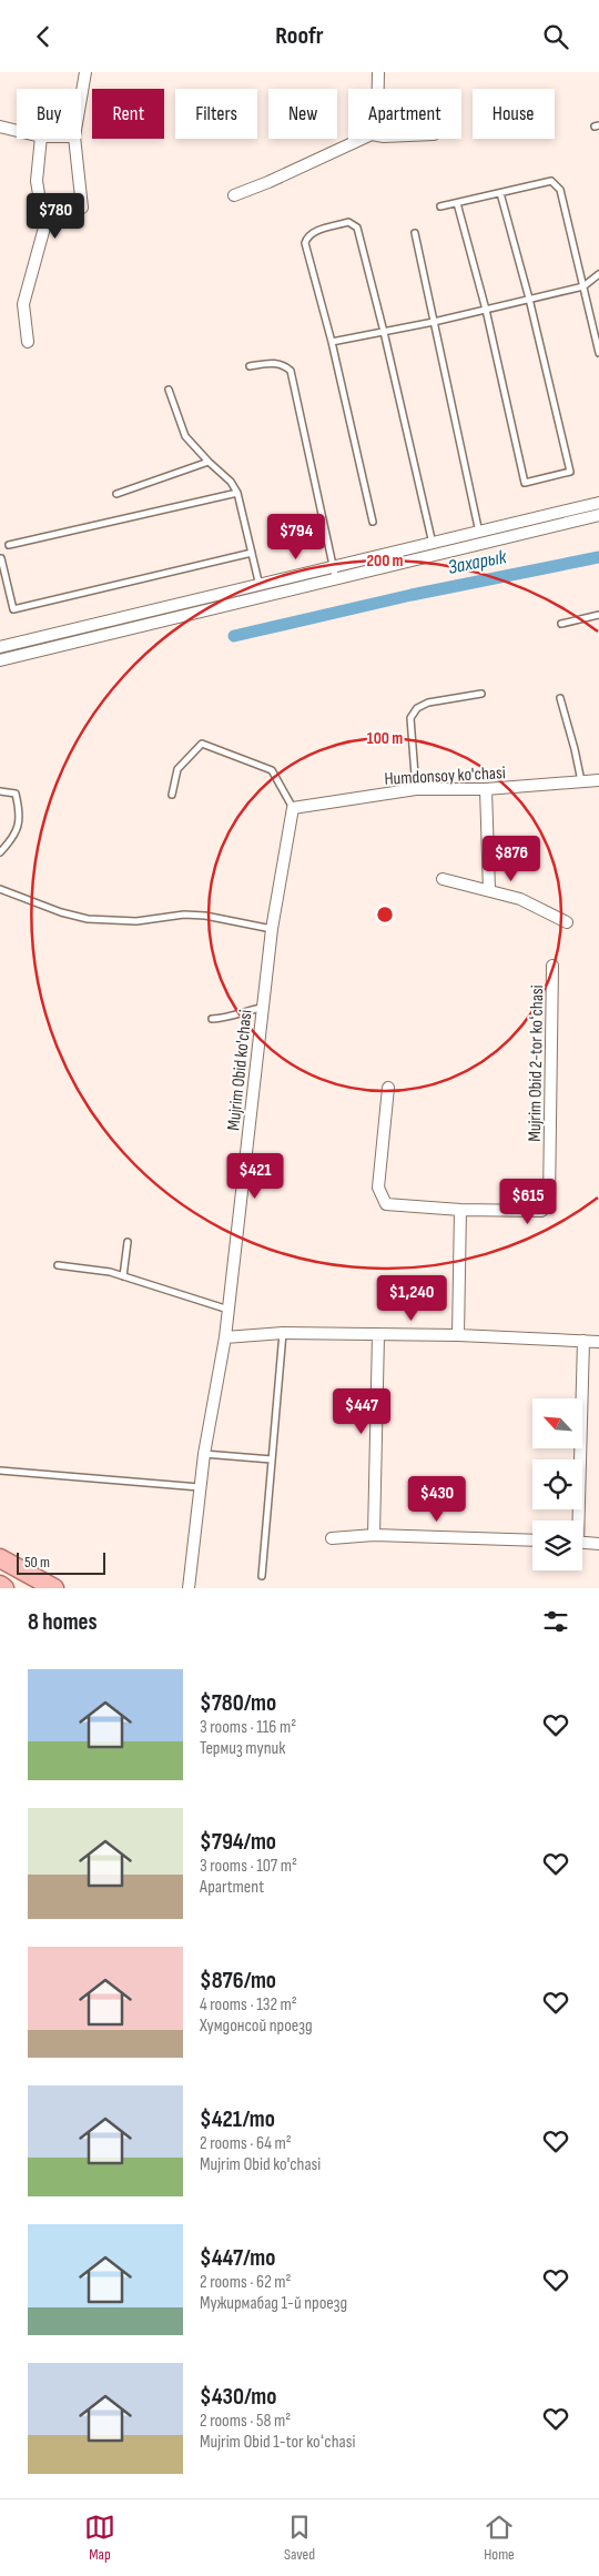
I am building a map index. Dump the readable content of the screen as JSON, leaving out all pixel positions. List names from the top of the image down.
{
  "streets": {
    "street": ["Humdonsoy ko'chasi", "Mujrim Obid 2-tor koʻchasi", "Mujrim Obid ko'chasi"]
  },
  "crossings": [
    ["Humdonsoy ko'chasi", "Mujrim Obid ko'chasi"]
  ],
  "water": ["Захарык"],
  "scale_bar": "50 m",
  "north": "top left",
  "page": {
    "header": "Roofr",
    "chip": [
      "Buy",
      "Rent",
      "Filters",
      "New",
      "Apartment",
      "House"
    ],
    "price": [
      "$780",
      "$794",
      "$876",
      "$421",
      "$615",
      "$1,240",
      "$447",
      "$430"
    ],
    "scale": "50 m",
    "heading": "8 homes",
    "list": [
      {
        "name": "$780/mo",
        "note": "3 rooms · 116 m² · Термиз тупик"
      },
      {
        "name": "$794/mo",
        "note": "3 rooms · 107 m² · Apartment"
      },
      {
        "name": "$876/mo",
        "note": "4 rooms · 132 m² · Хумдонсой проезд"
      },
      {
        "name": "$421/mo",
        "note": "2 rooms · 64 m² · Mujrim Obid ko'chasi"
      },
      {
        "name": "$447/mo",
        "note": "2 rooms · 62 m² · Мужирмабад 1-й проезд"
      },
      {
        "name": "$430/mo",
        "note": "2 rooms · 58 m² · Mujrim Obid 1-tor koʻchasi"
      }
    ],
    "tabs": ["Map", "Saved", "Home"]
  },
  "rings": ["200 m", "100 m"]
}
